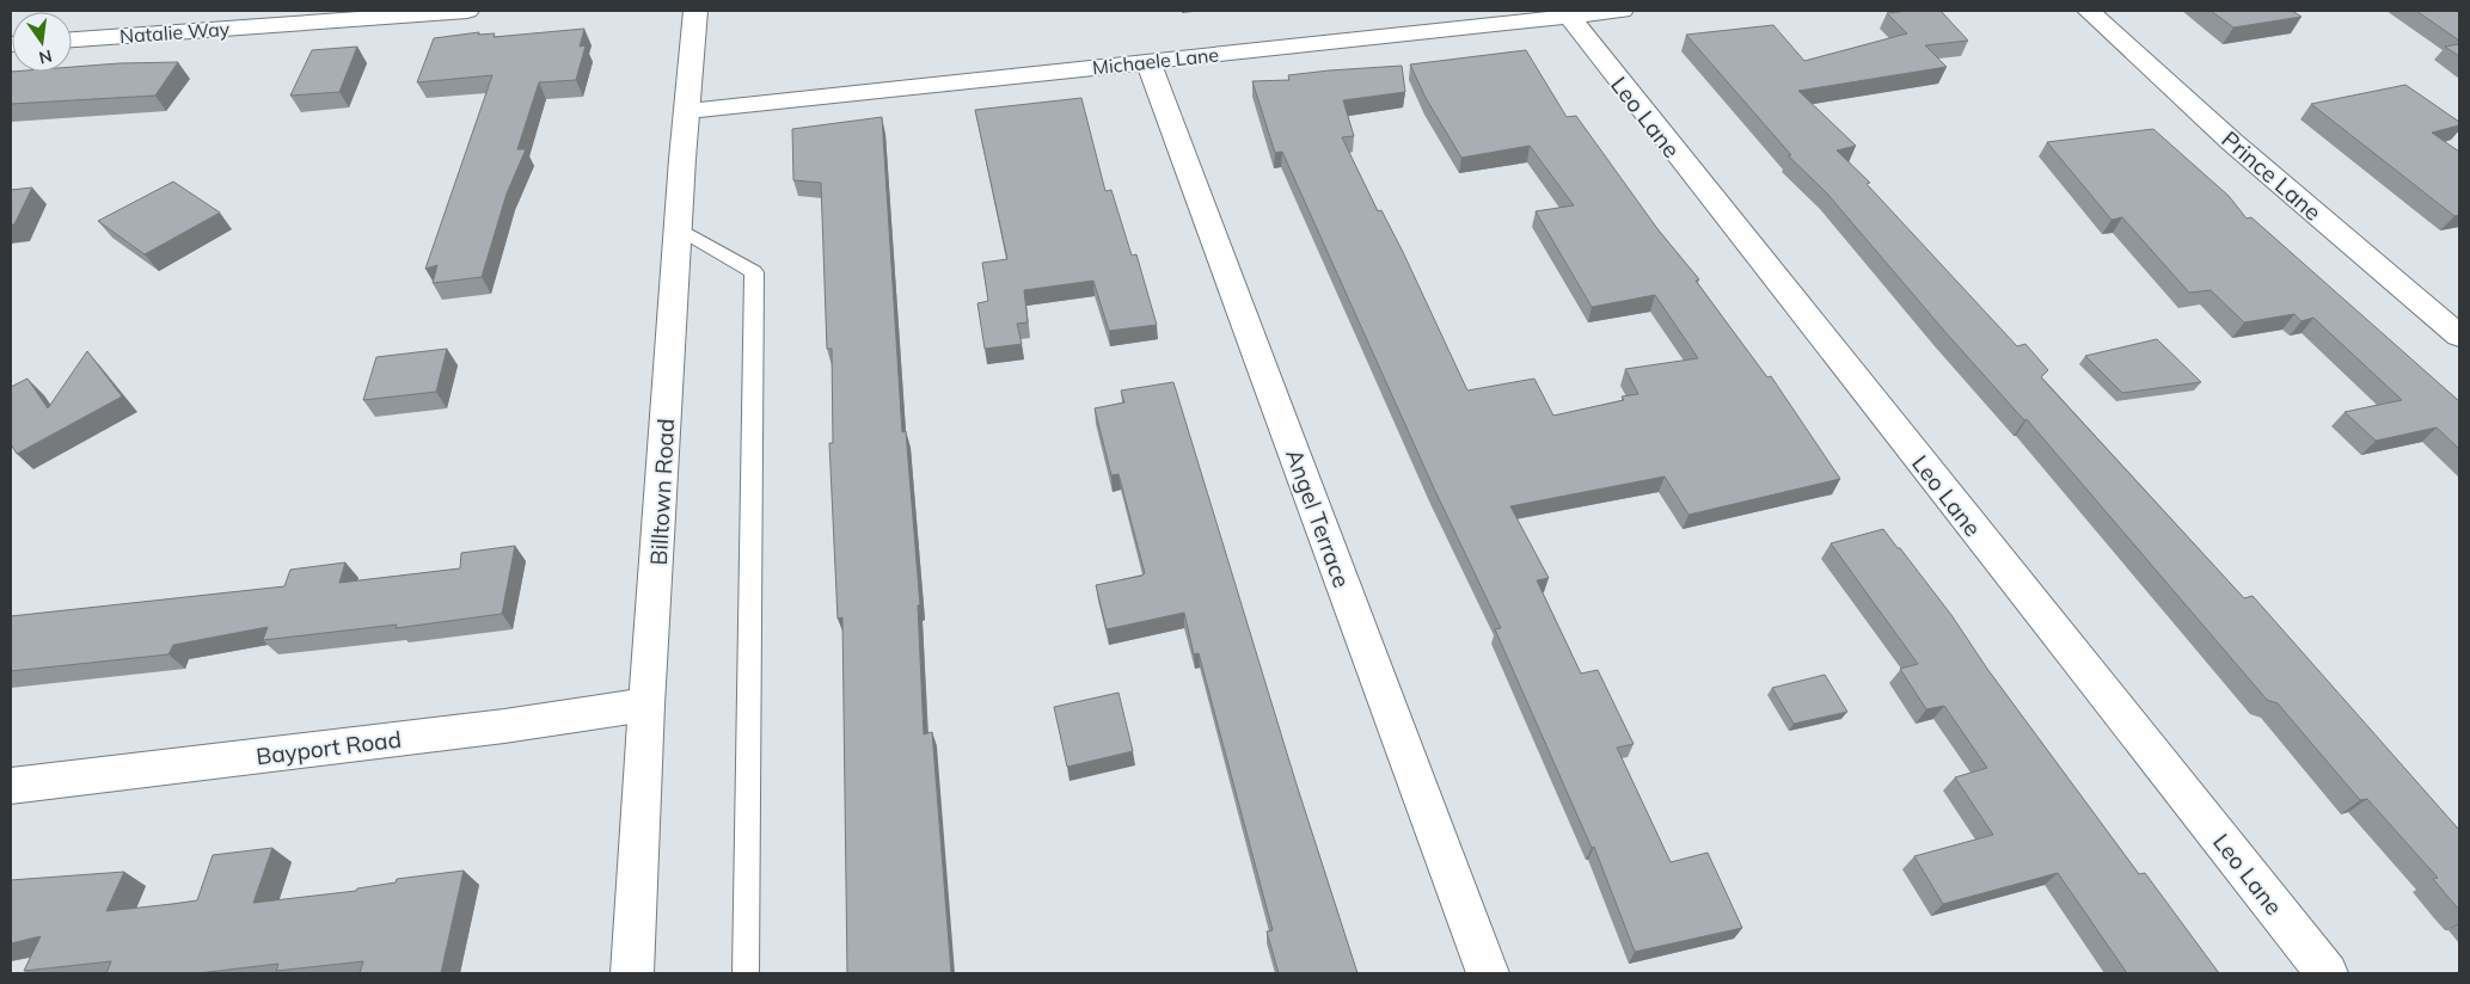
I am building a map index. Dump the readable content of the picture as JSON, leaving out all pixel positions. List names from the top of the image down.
{
  "streets": {
    "street": [
      "Natalie Way",
      "Michaele Lane",
      "Leo Lane",
      "Prince Lane",
      "Billtown Road",
      "Angel Terrace",
      "Bayport Road"
    ]
  },
  "crossings": [
    ["Michaele Lane", "Leo Lane"],
    ["Michaele Lane", "Billtown Road"],
    ["Michaele Lane", "Angel Terrace"],
    ["Billtown Road", "Bayport Road"]
  ],
  "north": "bottom"
}
